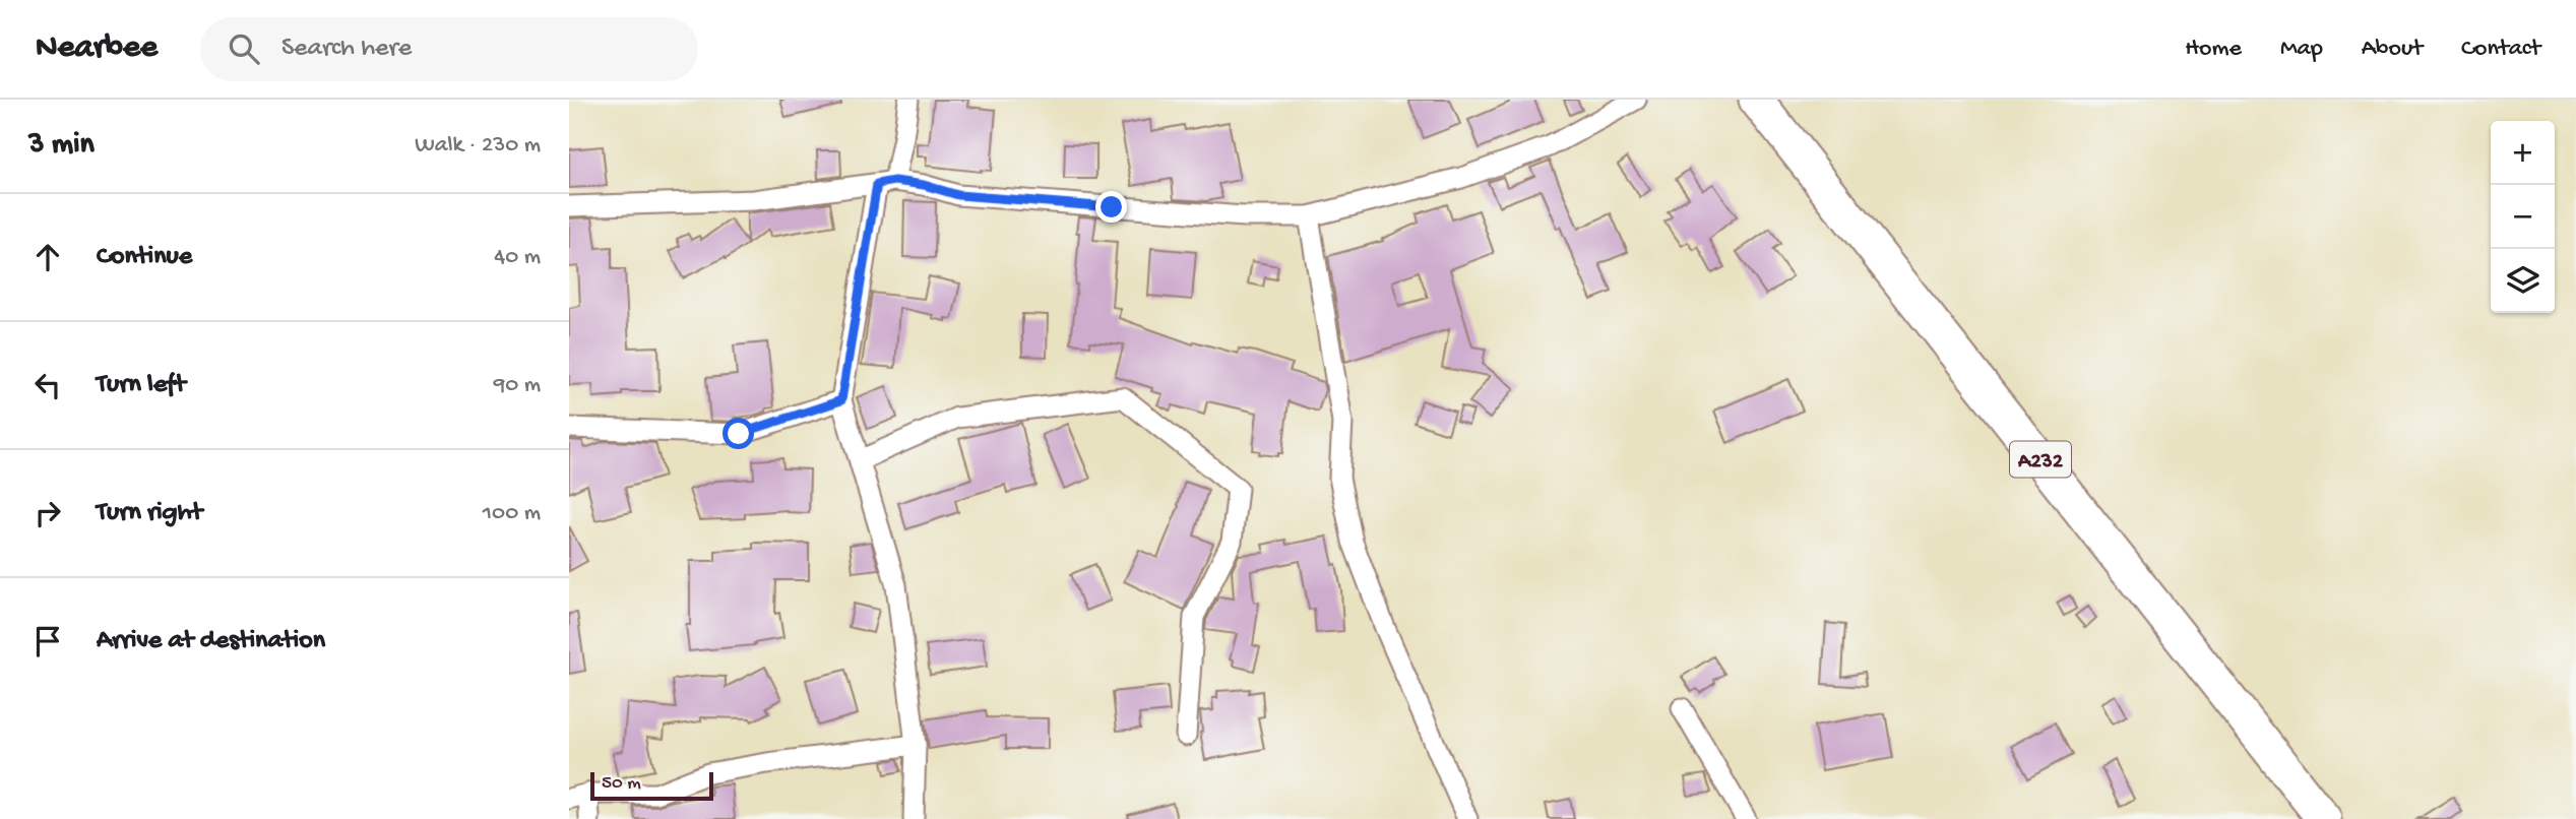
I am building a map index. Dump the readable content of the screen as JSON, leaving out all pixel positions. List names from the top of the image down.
{
  "streets": {
    "highway": ["A232"]
  },
  "scale_bar": "50 m",
  "page": {
    "header": "Nearbee",
    "search": "Search here",
    "nav": [
      "Home",
      "Map",
      "About",
      "Contact"
    ],
    "heading": ["3 min", "Walk · 230 m"],
    "map_buttons": ["+", "−"],
    "list": [
      ["Continue", "40 m"],
      ["Turn left", "90 m"],
      ["Turn right", "100 m"],
      "Arrive at destination"
    ],
    "scale": "50 m"
  }
}
